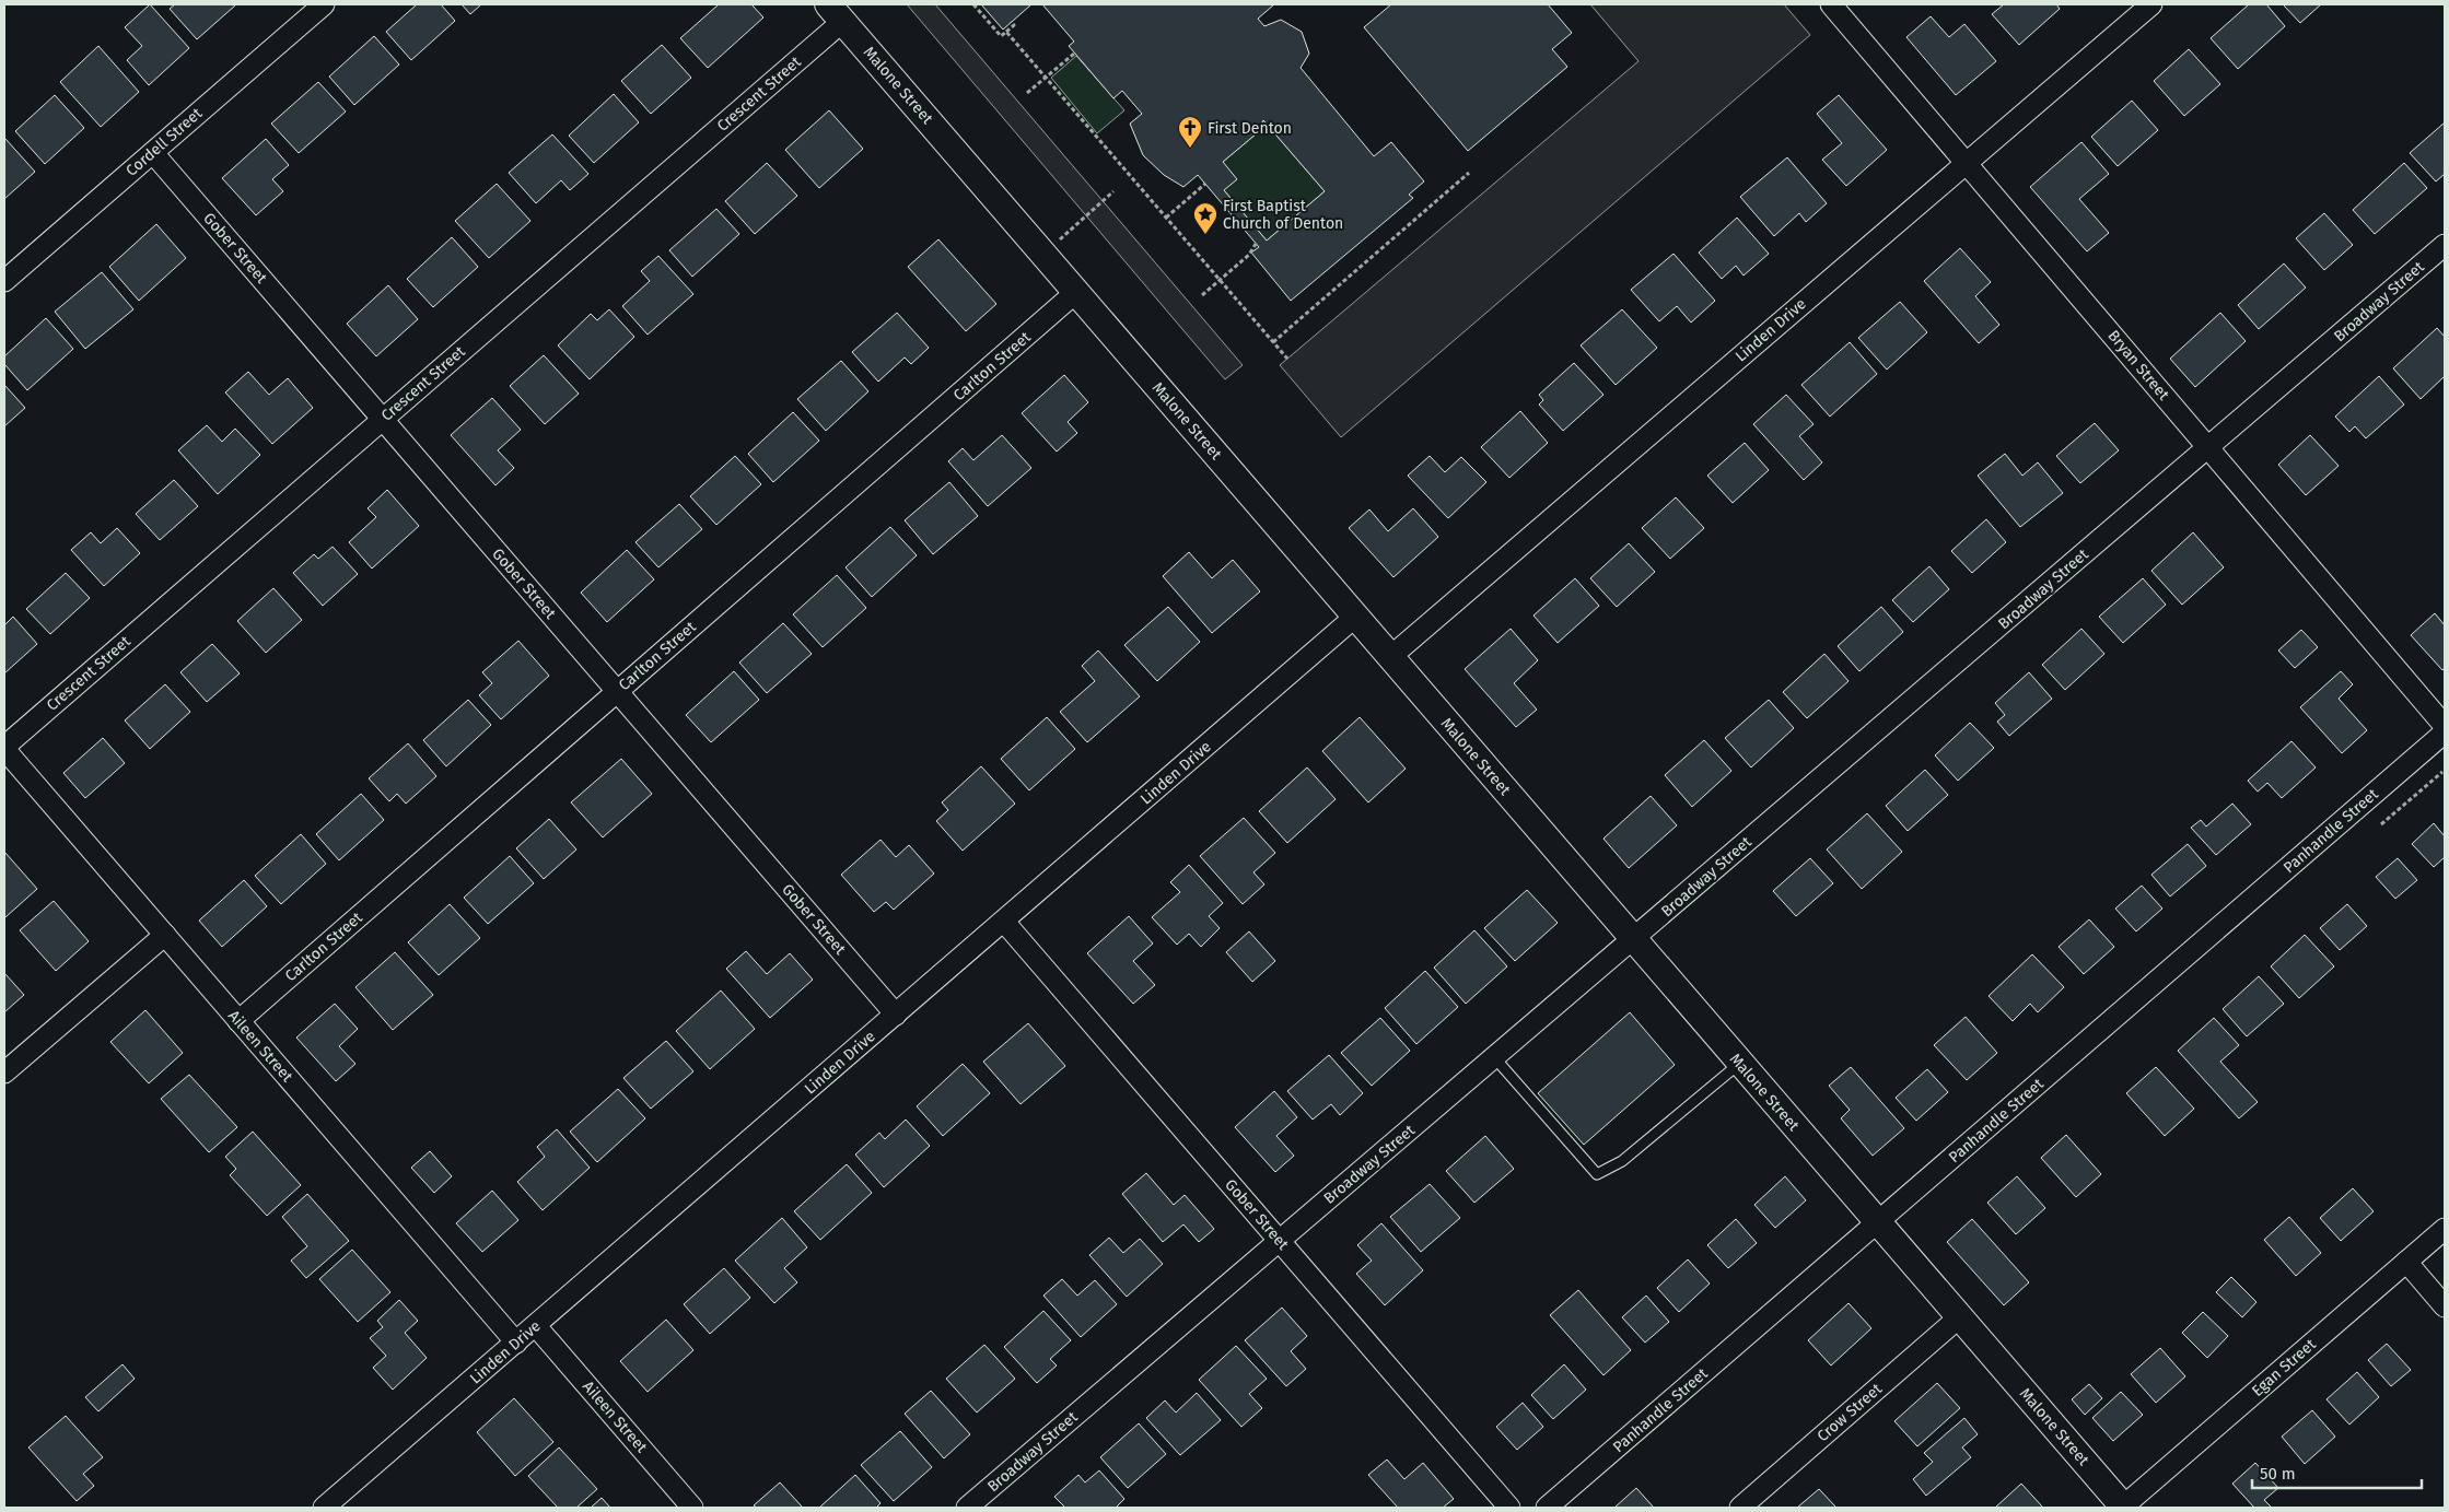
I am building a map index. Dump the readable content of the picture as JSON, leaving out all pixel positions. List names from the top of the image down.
{
  "streets": {
    "street": [
      "Malone Street",
      "Crescent Street",
      "Cordell Street",
      "Gober Street",
      "Broadway Street",
      "Linden Drive",
      "Bryan Street",
      "Carlton Street",
      "Panhandle Street",
      "Aileen Street",
      "Egan Street",
      "Crow Street"
    ]
  },
  "crossings": [
    ["Malone Street", "Crescent Street"],
    ["Malone Street", "Broadway Street"],
    ["Malone Street", "Linden Drive"],
    ["Malone Street", "Carlton Street"],
    ["Malone Street", "Panhandle Street"],
    ["Malone Street", "Egan Street"],
    ["Malone Street", "Crow Street"],
    ["Crescent Street", "Gober Street"],
    ["Crescent Street", "Aileen Street"],
    ["Cordell Street", "Gober Street"],
    ["Gober Street", "Broadway Street"],
    ["Gober Street", "Linden Drive"],
    ["Gober Street", "Carlton Street"],
    ["Broadway Street", "Bryan Street"],
    ["Linden Drive", "Bryan Street"],
    ["Linden Drive", "Aileen Street"],
    ["Carlton Street", "Aileen Street"]
  ],
  "places": {
    "church": ["First Denton"],
    "place": ["First Baptist Church of Denton"]
  },
  "scale_bar": "50 m"
}
